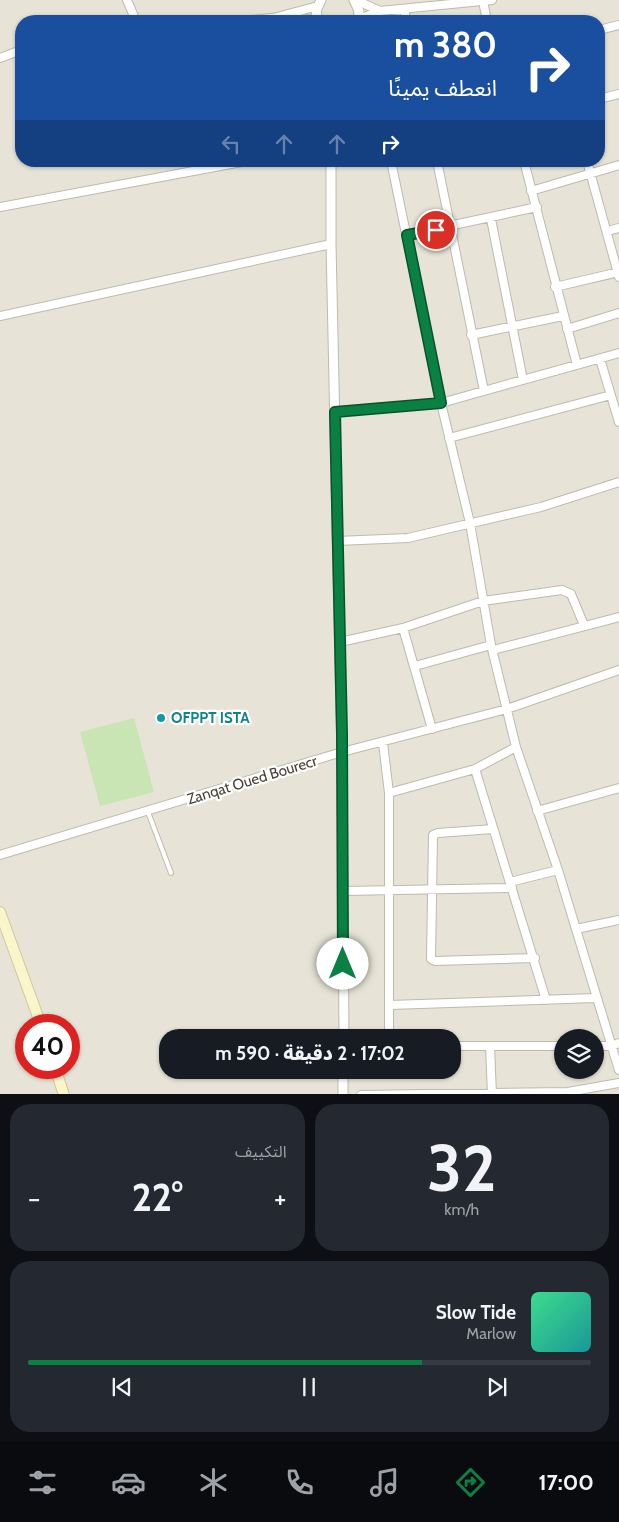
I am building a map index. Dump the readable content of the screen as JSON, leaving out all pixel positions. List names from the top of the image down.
{
  "streets": {
    "street": ["Zanqat Oued Bourecr"]
  },
  "places": ["OFPPT ISTA"],
  "page": {
    "turn": ["380 m", "انعطف يمينًا"],
    "limit": "40",
    "trip": "17:02 · 2 دقيقة · 590 m",
    "tile": [
      ["32", "km/h"],
      "التكييف"
    ],
    "heat": ["−", "22°", "+"],
    "song": ["Slow Tide", "Marlow"],
    "tabs": "17:00"
  }
}
